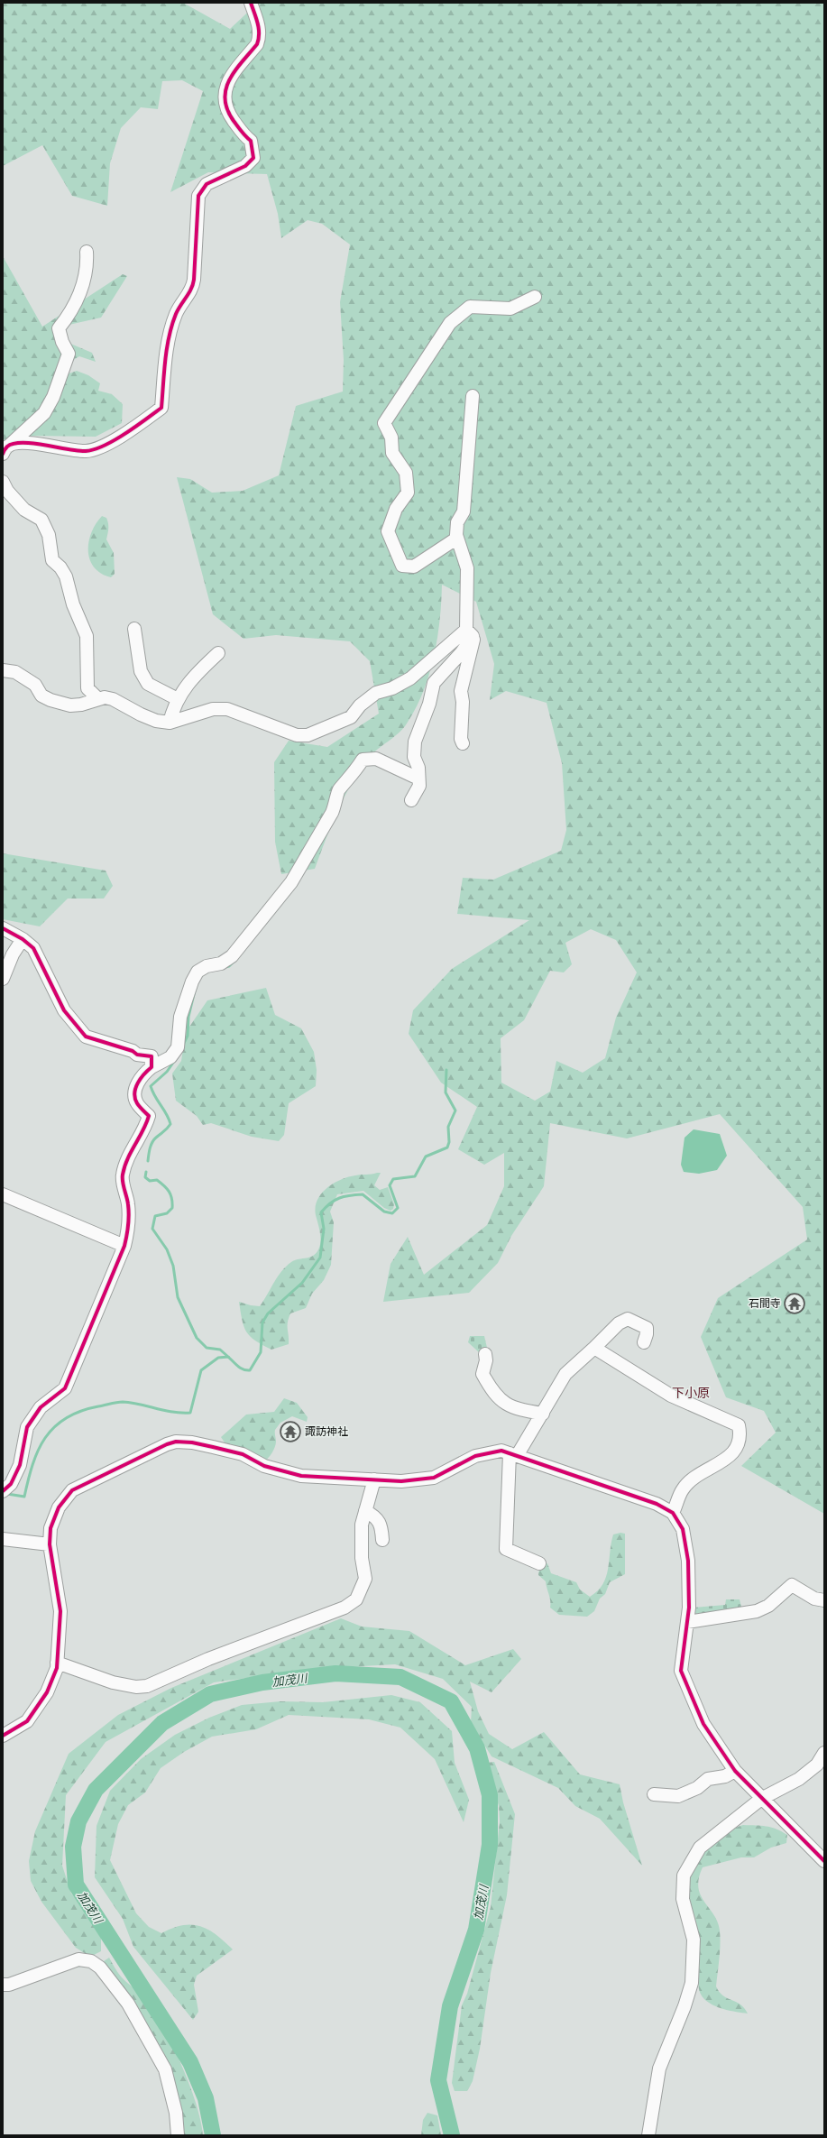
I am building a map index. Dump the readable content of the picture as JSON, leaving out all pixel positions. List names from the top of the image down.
{
  "districts": ["下小原"],
  "water": ["加茂川"],
  "places": {
    "temple": ["石間寺", "諏訪神社"]
  }
}
